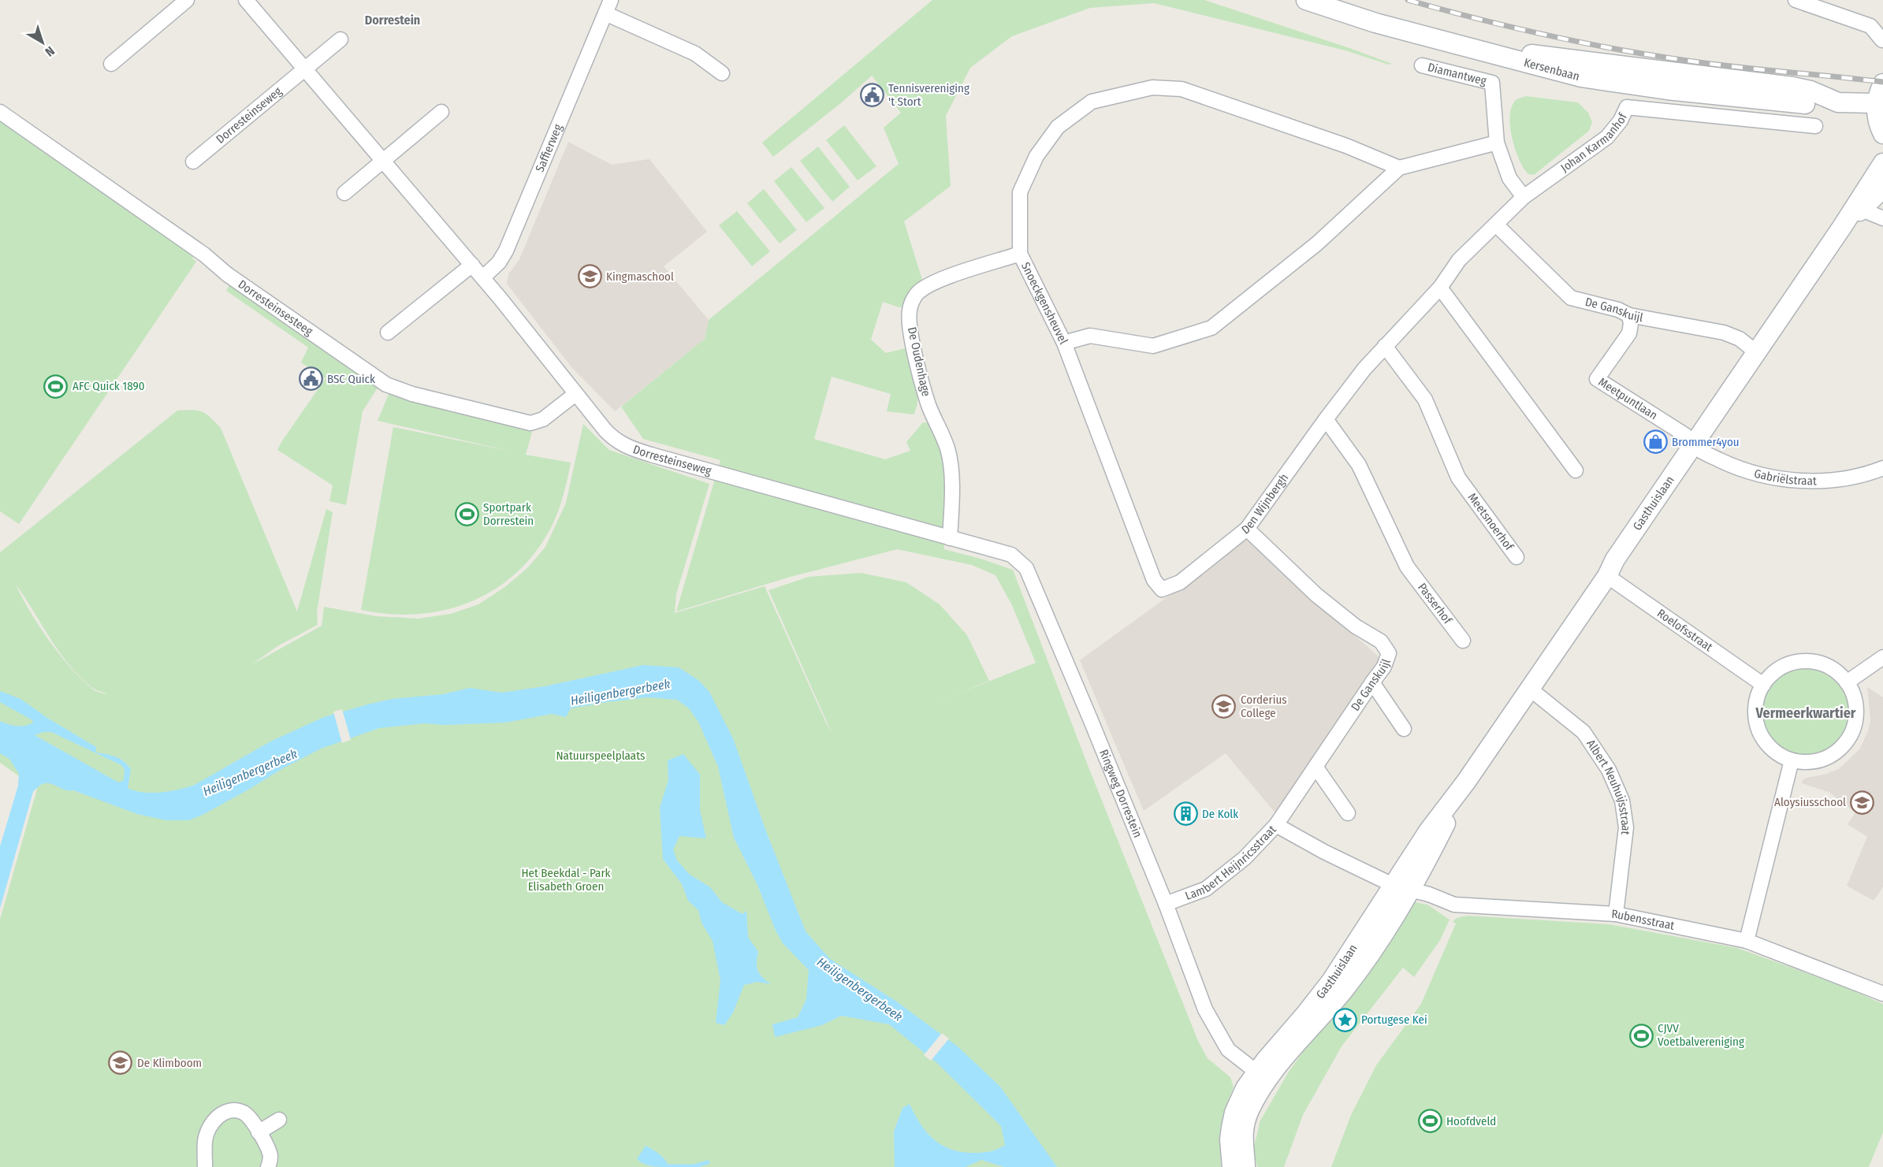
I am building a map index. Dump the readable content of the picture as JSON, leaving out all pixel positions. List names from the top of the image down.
{
  "streets": {
    "main road": ["Kersenbaan", "Gasthuislaan"],
    "street": [
      "Diamantweg",
      "Dorresteinseweg",
      "Johan Karmanhof",
      "Saffierweg",
      "Snoeckgensheuvel",
      "Dorresteinsesteeg",
      "De Ganskuijl",
      "De Oudenhage",
      "Meetpuntlaan",
      "Gabriëlstraat",
      "Den Wijnbergh",
      "Meetsnoerhof",
      "Passerhof",
      "Roelofsstraat",
      "Albert Neuhuijsstraat",
      "Ringweg Dorrestein",
      "Lambert Heijnricsstraat",
      "Rubensstraat"
    ]
  },
  "crossings": [
    ["Diamantweg", "Snoeckgensheuvel"],
    ["Dorresteinseweg", "Saffierweg"],
    ["Dorresteinseweg", "Dorresteinsesteeg"],
    ["Dorresteinseweg", "De Oudenhage"],
    ["Dorresteinseweg", "Ringweg Dorrestein"],
    ["Johan Karmanhof", "Den Wijnbergh"],
    ["Snoeckgensheuvel", "De Oudenhage"],
    ["Snoeckgensheuvel", "Den Wijnbergh"],
    ["De Ganskuijl", "Meetpuntlaan"],
    ["De Ganskuijl", "Den Wijnbergh"],
    ["De Ganskuijl", "Gasthuislaan"],
    ["De Ganskuijl", "Lambert Heijnricsstraat"],
    ["De Oudenhage", "Ringweg Dorrestein"],
    ["Meetpuntlaan", "Gabriëlstraat"],
    ["Meetpuntlaan", "Gasthuislaan"],
    ["Gabriëlstraat", "Gasthuislaan"],
    ["Den Wijnbergh", "Meetsnoerhof"],
    ["Den Wijnbergh", "Passerhof"],
    ["Gasthuislaan", "Roelofsstraat"],
    ["Gasthuislaan", "Albert Neuhuijsstraat"],
    ["Gasthuislaan", "Ringweg Dorrestein"],
    ["Gasthuislaan", "Lambert Heijnricsstraat"],
    ["Gasthuislaan", "Rubensstraat"],
    ["Albert Neuhuijsstraat", "Rubensstraat"],
    ["Ringweg Dorrestein", "Lambert Heijnricsstraat"],
    ["Lambert Heijnricsstraat", "Rubensstraat"]
  ],
  "districts": ["Dorrestein", "Vermeerkwartier"],
  "water": ["Heiligenbergerbeek"],
  "parks": ["Natuurspeelplaats", "Het Beekdal - Park Elisabeth Groen"],
  "places": {
    "public building": ["Tennisvereniging 't Stort", "BSC Quick"],
    "school or university": [
      "Kingmaschool",
      "Corderius College",
      "Aloysiusschool",
      "De Klimboom"
    ],
    "sports": [
      "AFC Quick 1890",
      "Sportpark Dorrestein",
      "CJVV Voetbalvereniging",
      "Hoofdveld"
    ],
    "shop": ["Brommer4you"],
    "building": ["De Kolk"],
    "place": ["Portugese Kei"]
  },
  "north": "bottom right"
}
